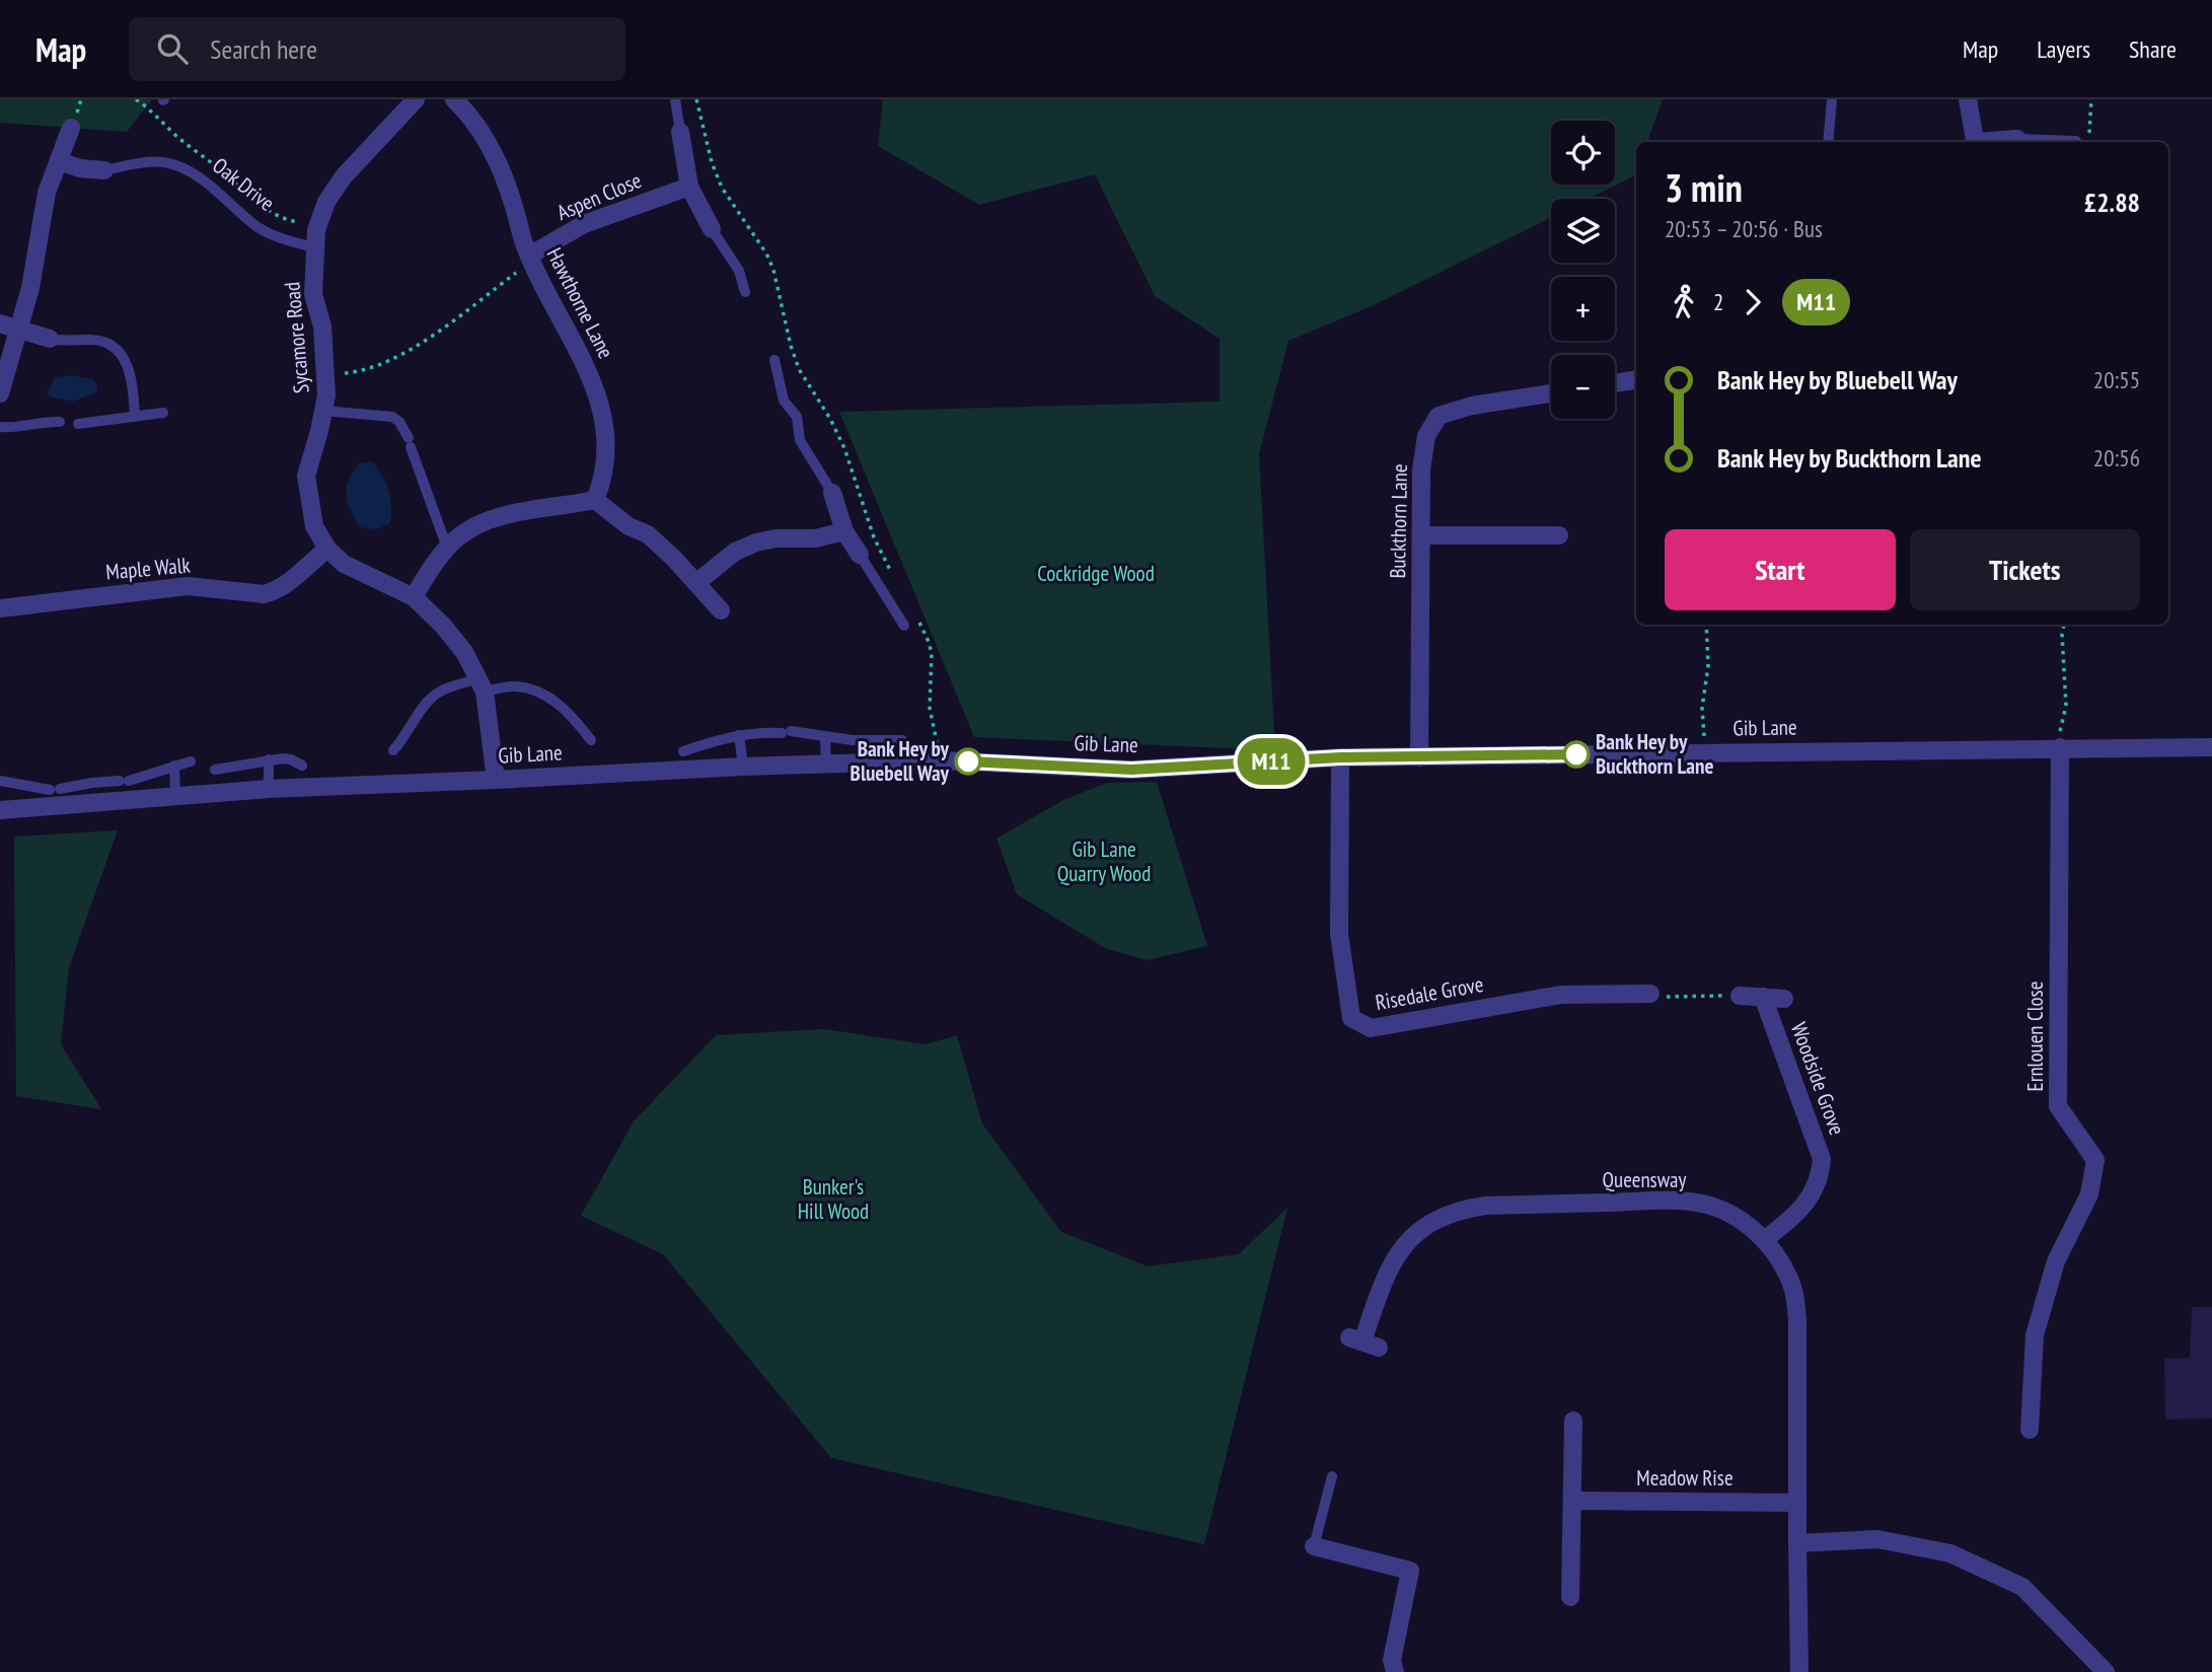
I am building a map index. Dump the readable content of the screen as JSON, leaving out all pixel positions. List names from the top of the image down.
{
  "streets": {
    "street": [
      "Oak Drive",
      "Aspen Close",
      "Hawthorne Lane",
      "Sycamore Road",
      "Buckthorn Lane",
      "Maple Walk",
      "Gib Lane",
      "Risedale Grove",
      "Ernlouen Close",
      "Woodside Grove",
      "Queensway",
      "Meadow Rise"
    ]
  },
  "crossings": [
    ["Oak Drive", "Sycamore Road"],
    ["Aspen Close", "Hawthorne Lane"],
    ["Sycamore Road", "Maple Walk"],
    ["Sycamore Road", "Gib Lane"],
    ["Buckthorn Lane", "Gib Lane"],
    ["Gib Lane", "Risedale Grove"],
    ["Gib Lane", "Ernlouen Close"],
    ["Woodside Grove", "Queensway"],
    ["Queensway", "Meadow Rise"]
  ],
  "parks": ["Cockridge Wood", "Gib Lane Quarry Wood", "Bunker's Hill Wood"],
  "places": ["Bank Hey by Buckthorn Lane", "Bank Hey by Bluebell Way"],
  "lines": ["bus line M11"],
  "page": {
    "header": "Map",
    "search": "Search here",
    "nav": ["Map", "Layers", "Share"],
    "on_map": "M11",
    "map_buttons": ["+", "−"],
    "heading": ["3 min", "20:53 – 20:56 · Bus", "£2.88"],
    "legs": ["2", "M11"],
    "list": [
      {
        "name": "Bank Hey by Bluebell Way",
        "value": "20:55"
      },
      {
        "name": "Bank Hey by Buckthorn Lane",
        "value": "20:56"
      }
    ],
    "buttons": ["Start", "Tickets"]
  }
}
